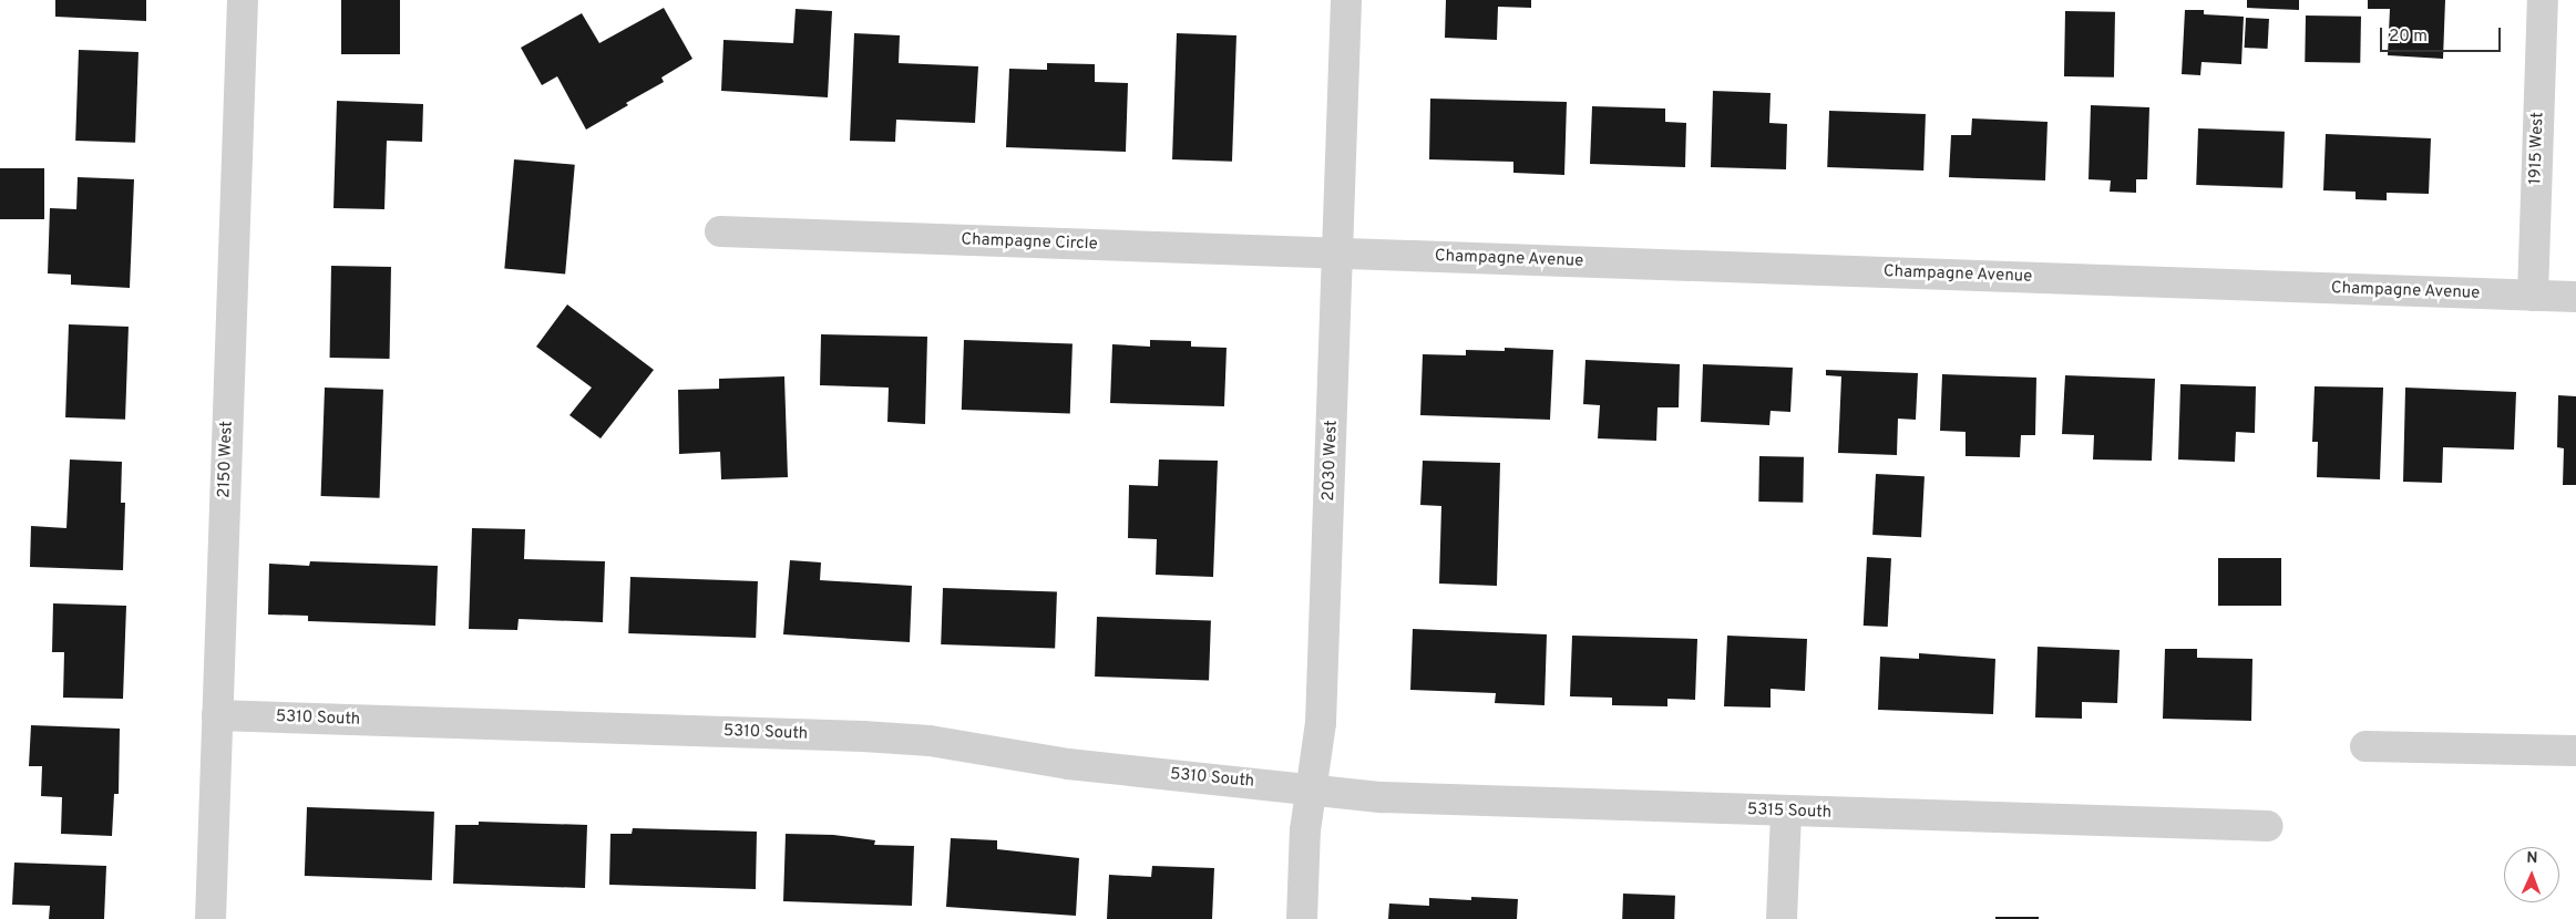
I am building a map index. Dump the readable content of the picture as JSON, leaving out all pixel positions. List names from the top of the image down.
{
  "streets": {
    "street": [
      "1915 West",
      "Champagne Circle",
      "Champagne Avenue",
      "2150 West",
      "2030 West",
      "5310 South",
      "5315 South"
    ]
  },
  "crossings": [
    ["1915 West", "Champagne Avenue"],
    ["Champagne Circle", "Champagne Avenue"],
    ["Champagne Circle", "2030 West"],
    ["Champagne Avenue", "2030 West"],
    ["2150 West", "5310 South"],
    ["2030 West", "5310 South"],
    ["2030 West", "5315 South"],
    ["5310 South", "5315 South"]
  ],
  "scale_bar": "20 m",
  "north": "top"
}
